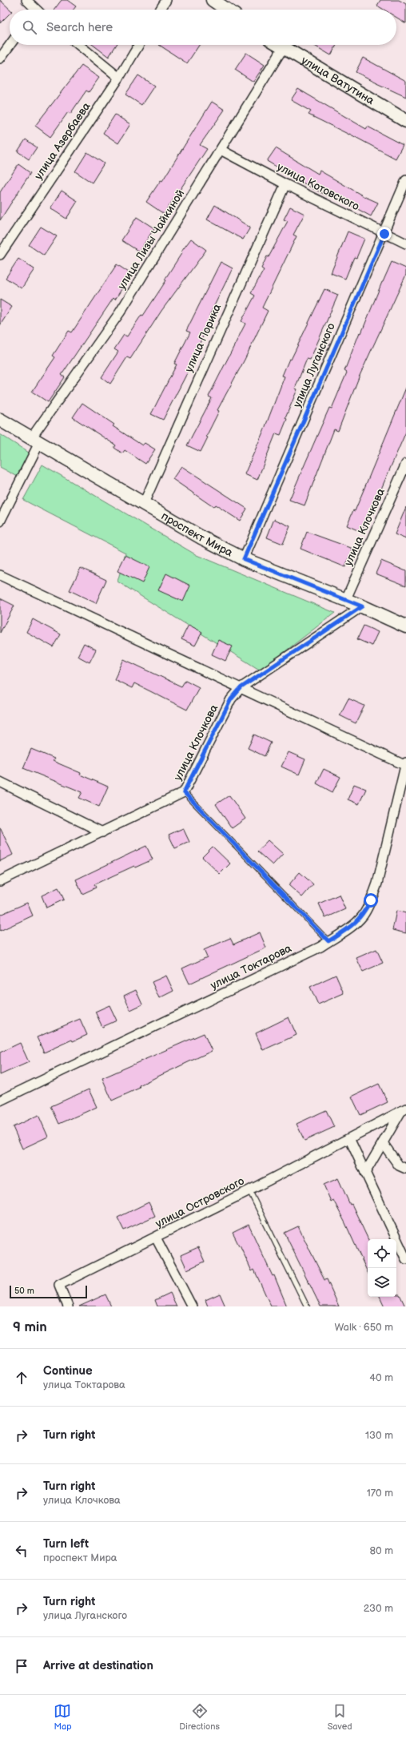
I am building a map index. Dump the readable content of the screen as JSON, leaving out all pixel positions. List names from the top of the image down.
{
  "streets": {
    "main road": ["улица Ватутина", "проспект Мира"],
    "street": [
      "улица Азербаева",
      "улица Котовского",
      "улица Лизы Чайкиной",
      "улица Порика",
      "улица Луганского",
      "улица Клочкова",
      "улица Токтарова",
      "улица Островского"
    ]
  },
  "crossings": [
    ["улица Ватутина", "улица Лизы Чайкиной"],
    ["улица Котовского", "улица Лизы Чайкиной"],
    ["улица Котовского", "улица Порика"],
    ["улица Котовского", "улица Луганского"],
    ["улица Лизы Чайкиной", "проспект Мира"],
    ["улица Порика", "проспект Мира"],
    ["улица Луганского", "проспект Мира"],
    ["улица Клочкова", "проспект Мира"]
  ],
  "scale_bar": "50 m",
  "page": {
    "search": "Search here",
    "scale": "50 m",
    "heading": ["9 min", "Walk · 650 m"],
    "list": [
      ["Continue", "улица Токтарова", "40 m"],
      ["Turn right", "130 m"],
      ["Turn right", "улица Клочкова", "170 m"],
      ["Turn left", "проспект Мира", "80 m"],
      ["Turn right", "улица Луганского", "230 m"],
      "Arrive at destination"
    ],
    "nav": ["Map", "Directions", "Saved"]
  }
}
